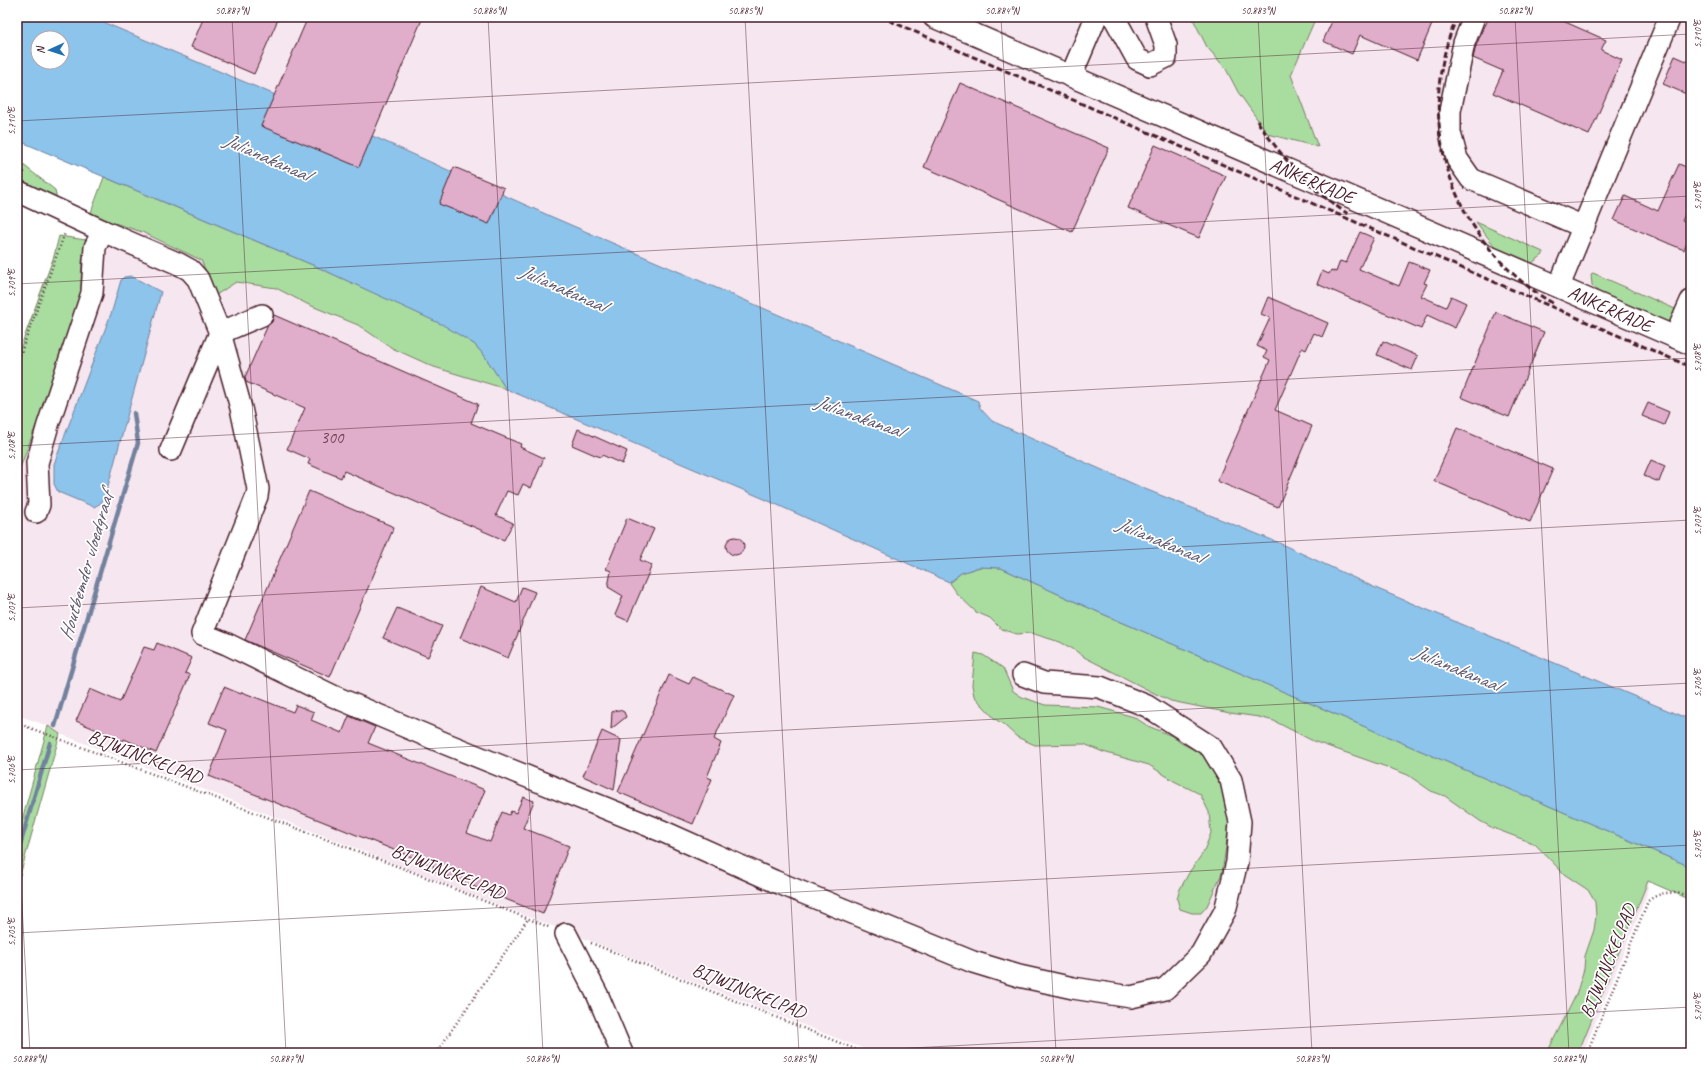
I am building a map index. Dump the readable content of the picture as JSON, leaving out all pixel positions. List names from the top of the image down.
{
  "streets": {
    "street": ["ANKERKADE"],
    "path": ["BIJWINCKELPAD"]
  },
  "water": ["Julianakanaal", "Houtbemder vloedgraaf"],
  "house_numbers": ["300"],
  "north": "left",
  "coordinates": [
    "50.887°N",
    "50.886°N",
    "50.885°N",
    "50.884°N",
    "50.883°N",
    "50.882°N",
    "5.710°E",
    "5.709°E",
    "5.708°E",
    "5.707°E",
    "5.706°E",
    "5.705°E",
    "5.704°E",
    "50.888°N"
  ]
}
